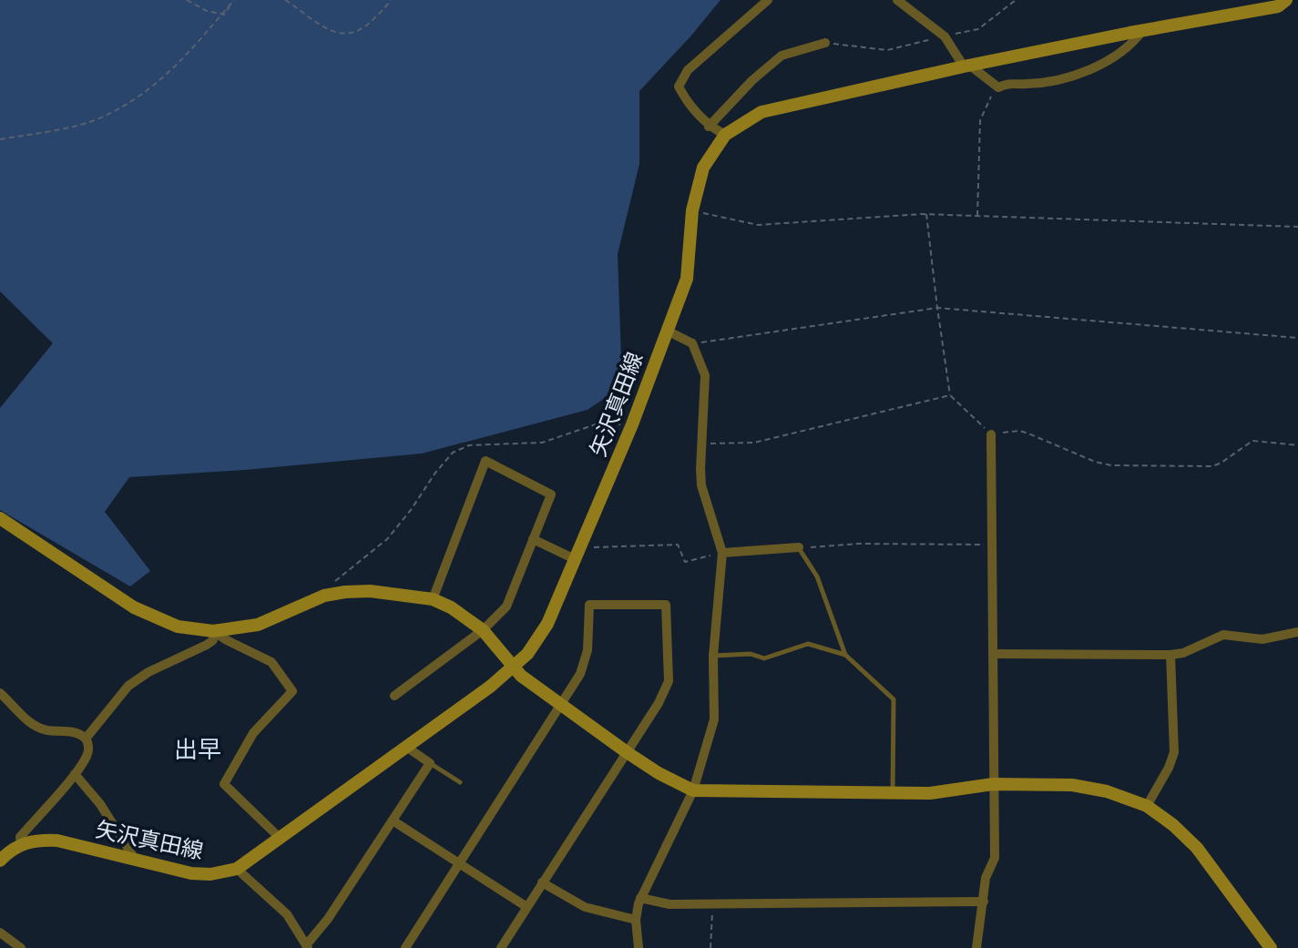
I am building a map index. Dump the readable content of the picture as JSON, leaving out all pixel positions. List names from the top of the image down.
{
  "streets": {
    "main road": ["矢沢真田線"]
  },
  "districts": ["出早"]
}
